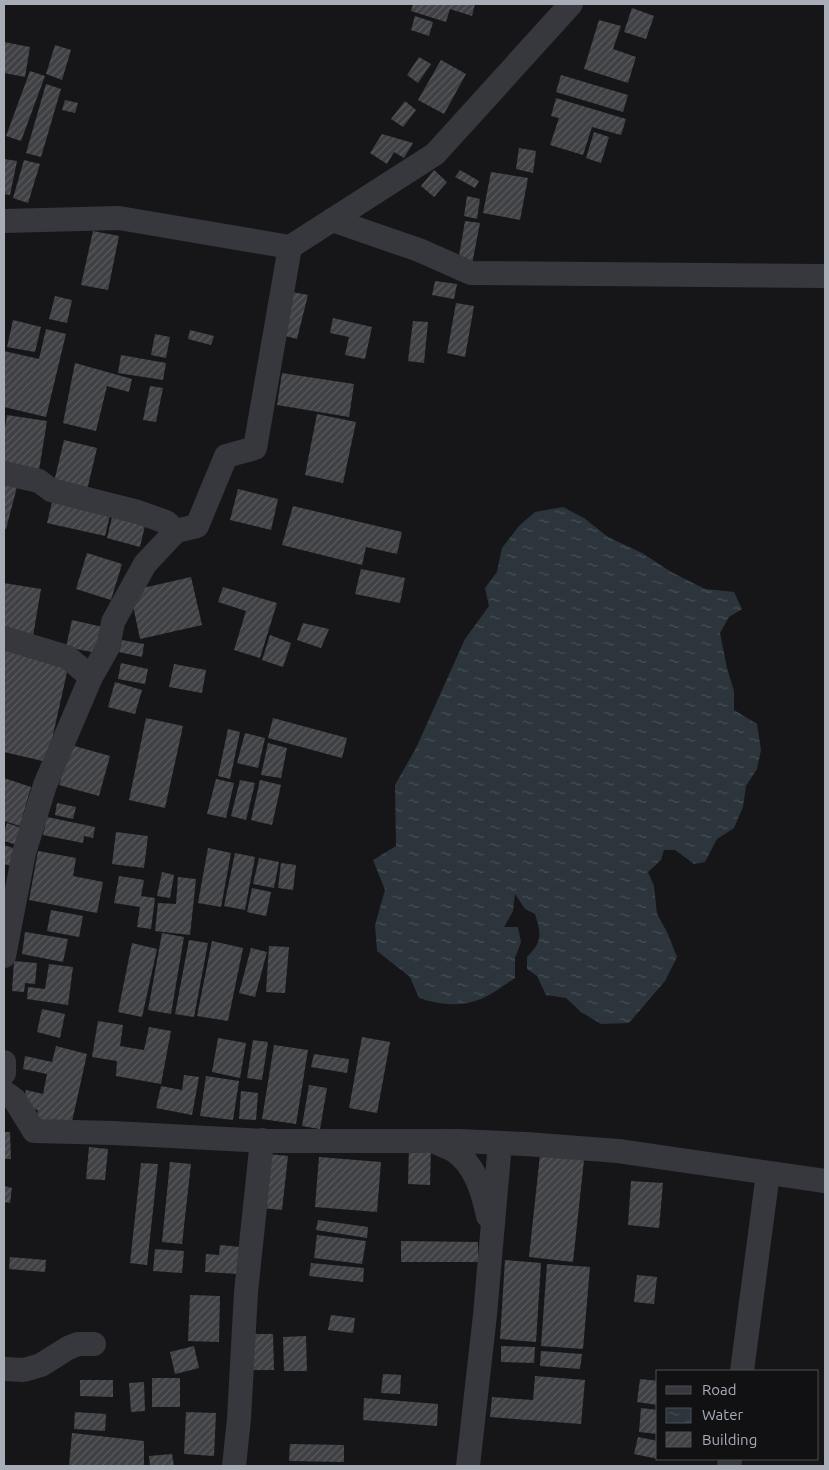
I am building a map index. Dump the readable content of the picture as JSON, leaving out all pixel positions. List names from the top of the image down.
{
  "legend": ["Road", "Water", "Building"]
}
